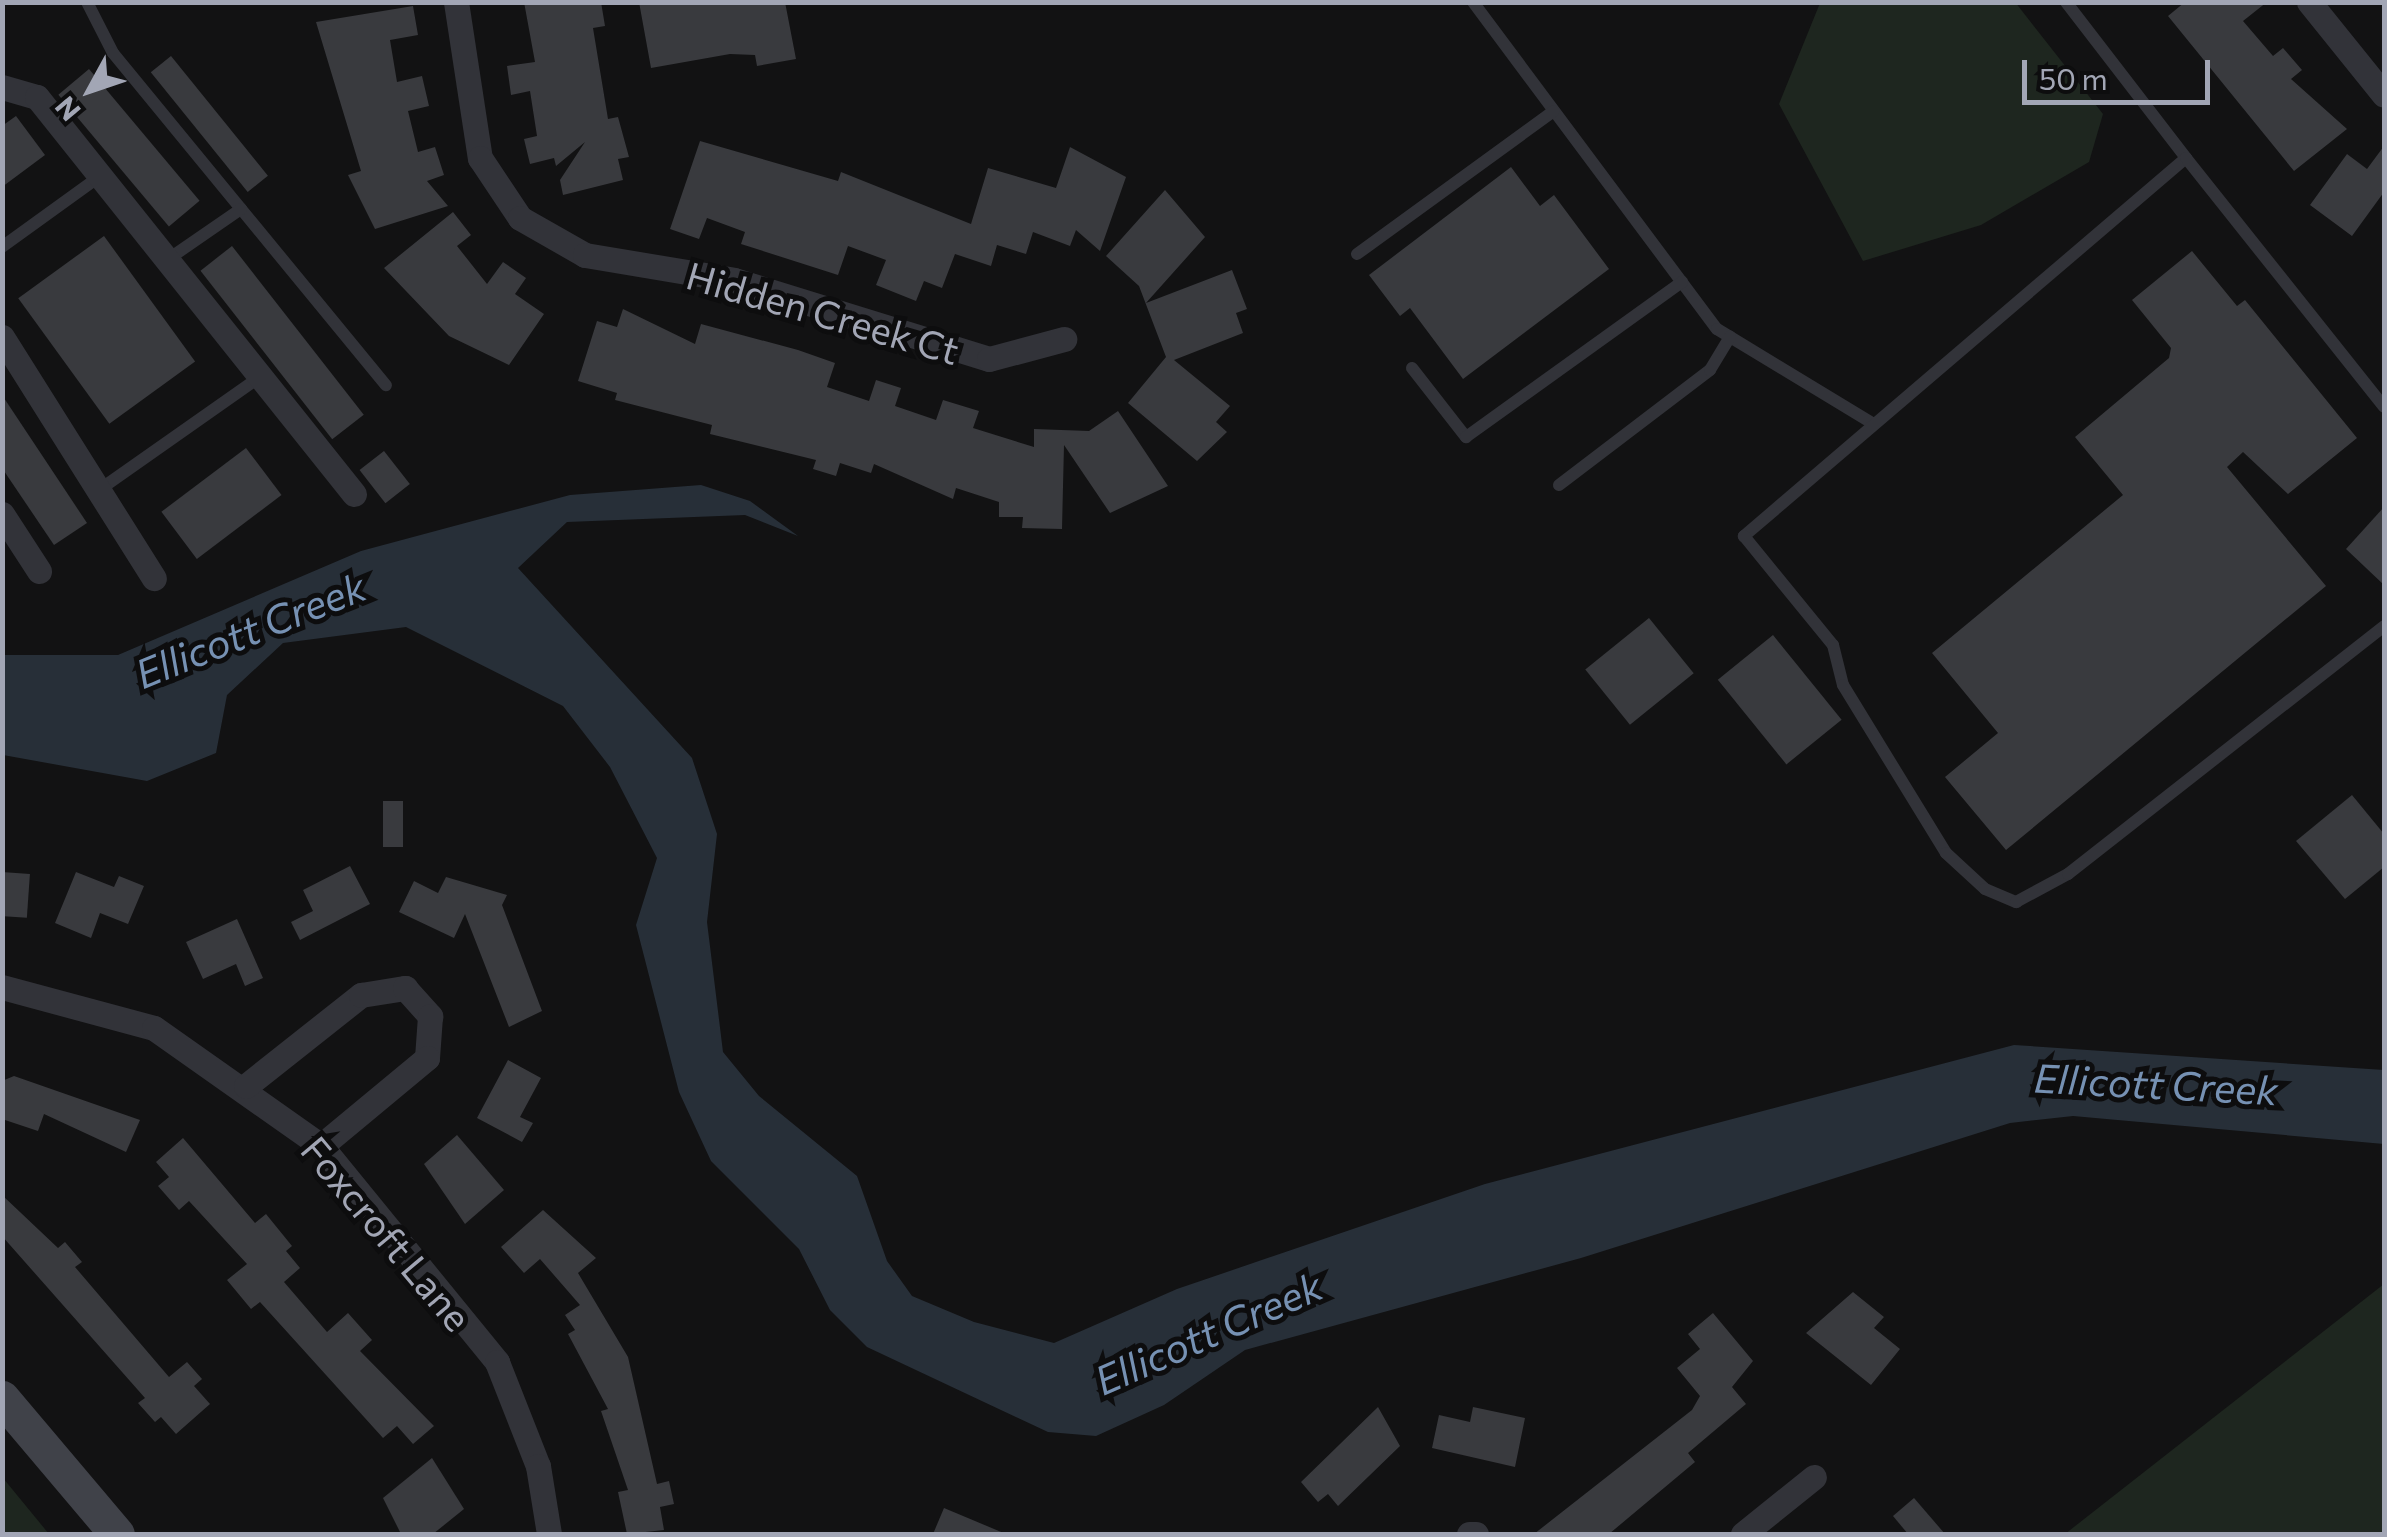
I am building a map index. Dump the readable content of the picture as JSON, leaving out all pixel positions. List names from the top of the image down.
{
  "streets": {
    "street": ["Hidden Creek Ct", "Foxcroft Lane"]
  },
  "water": ["Ellicott Creek"],
  "scale_bar": "50 m",
  "north": "bottom left"
}
